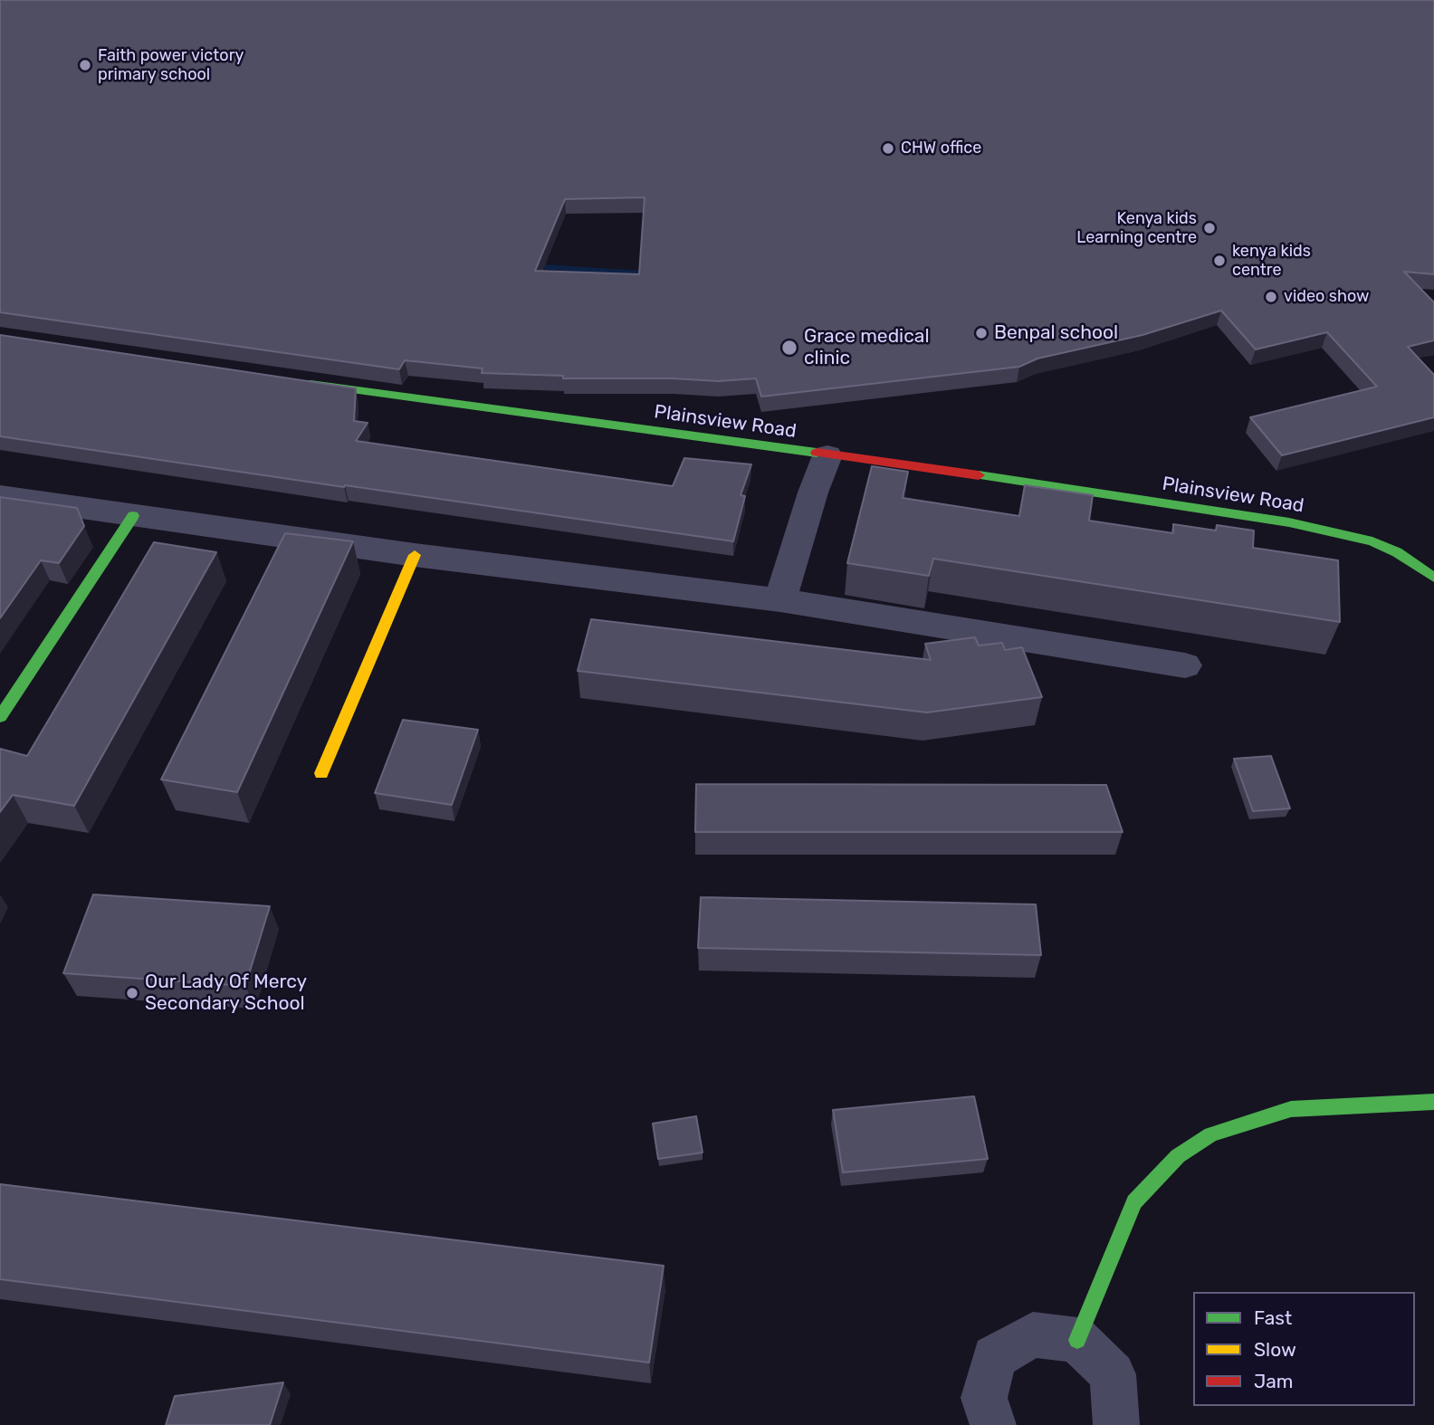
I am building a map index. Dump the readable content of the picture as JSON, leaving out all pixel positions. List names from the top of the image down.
{
  "streets": {
    "street": ["Plainsview Road"]
  },
  "places": [
    "Faith power victory primary school",
    "CHW office",
    "Kenya kids Learning centre",
    "kenya kids centre",
    "video show",
    "Benpal school",
    "Grace medical clinic",
    "Our Lady Of Mercy Secondary School"
  ],
  "legend": ["Fast", "Slow", "Jam"]
}
